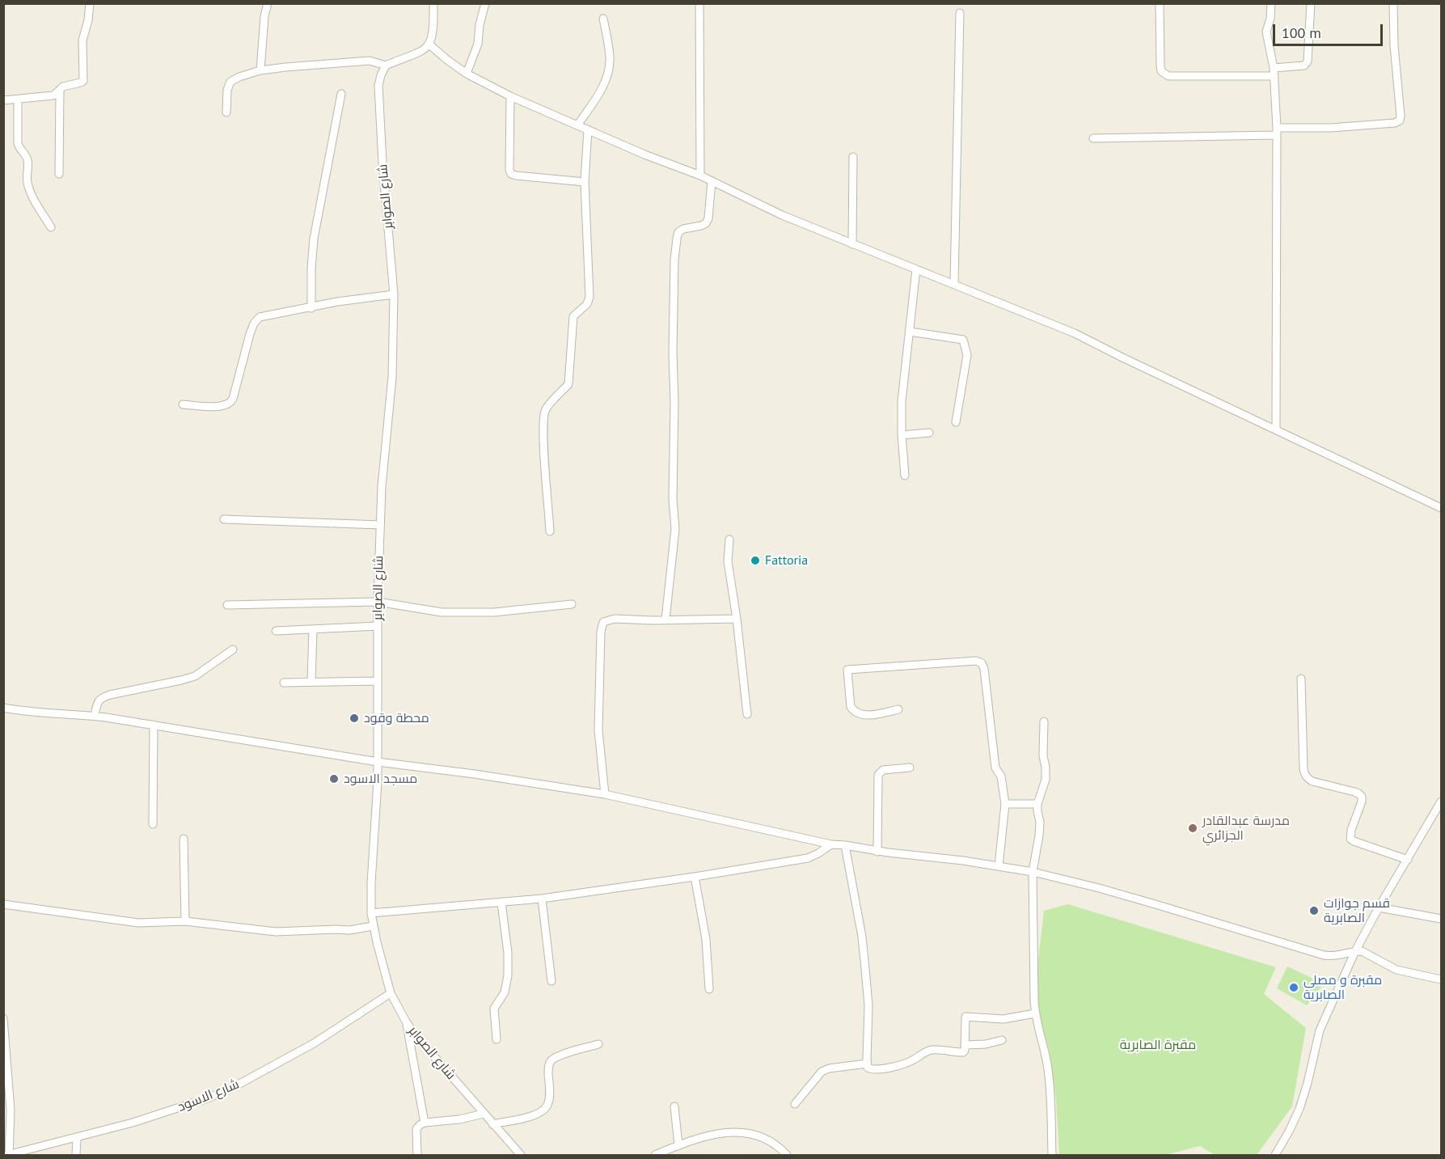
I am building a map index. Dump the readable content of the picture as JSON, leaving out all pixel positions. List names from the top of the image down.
{
  "streets": {
    "street": ["شارع الصوابر", "شارع الاسود"]
  },
  "crossings": [
    ["شارع الصوابر", "شارع الاسود"]
  ],
  "parks": ["مقبرة الصابرية"],
  "places": [
    "Fattoria",
    "محطة وقود",
    "مسجد الاسود",
    "مدرسة عبدالقادر الجزائري",
    "قسم جوازات الصابرية",
    "مقبرة و مصلى الصابرية"
  ],
  "scale_bar": "100 m"
}
